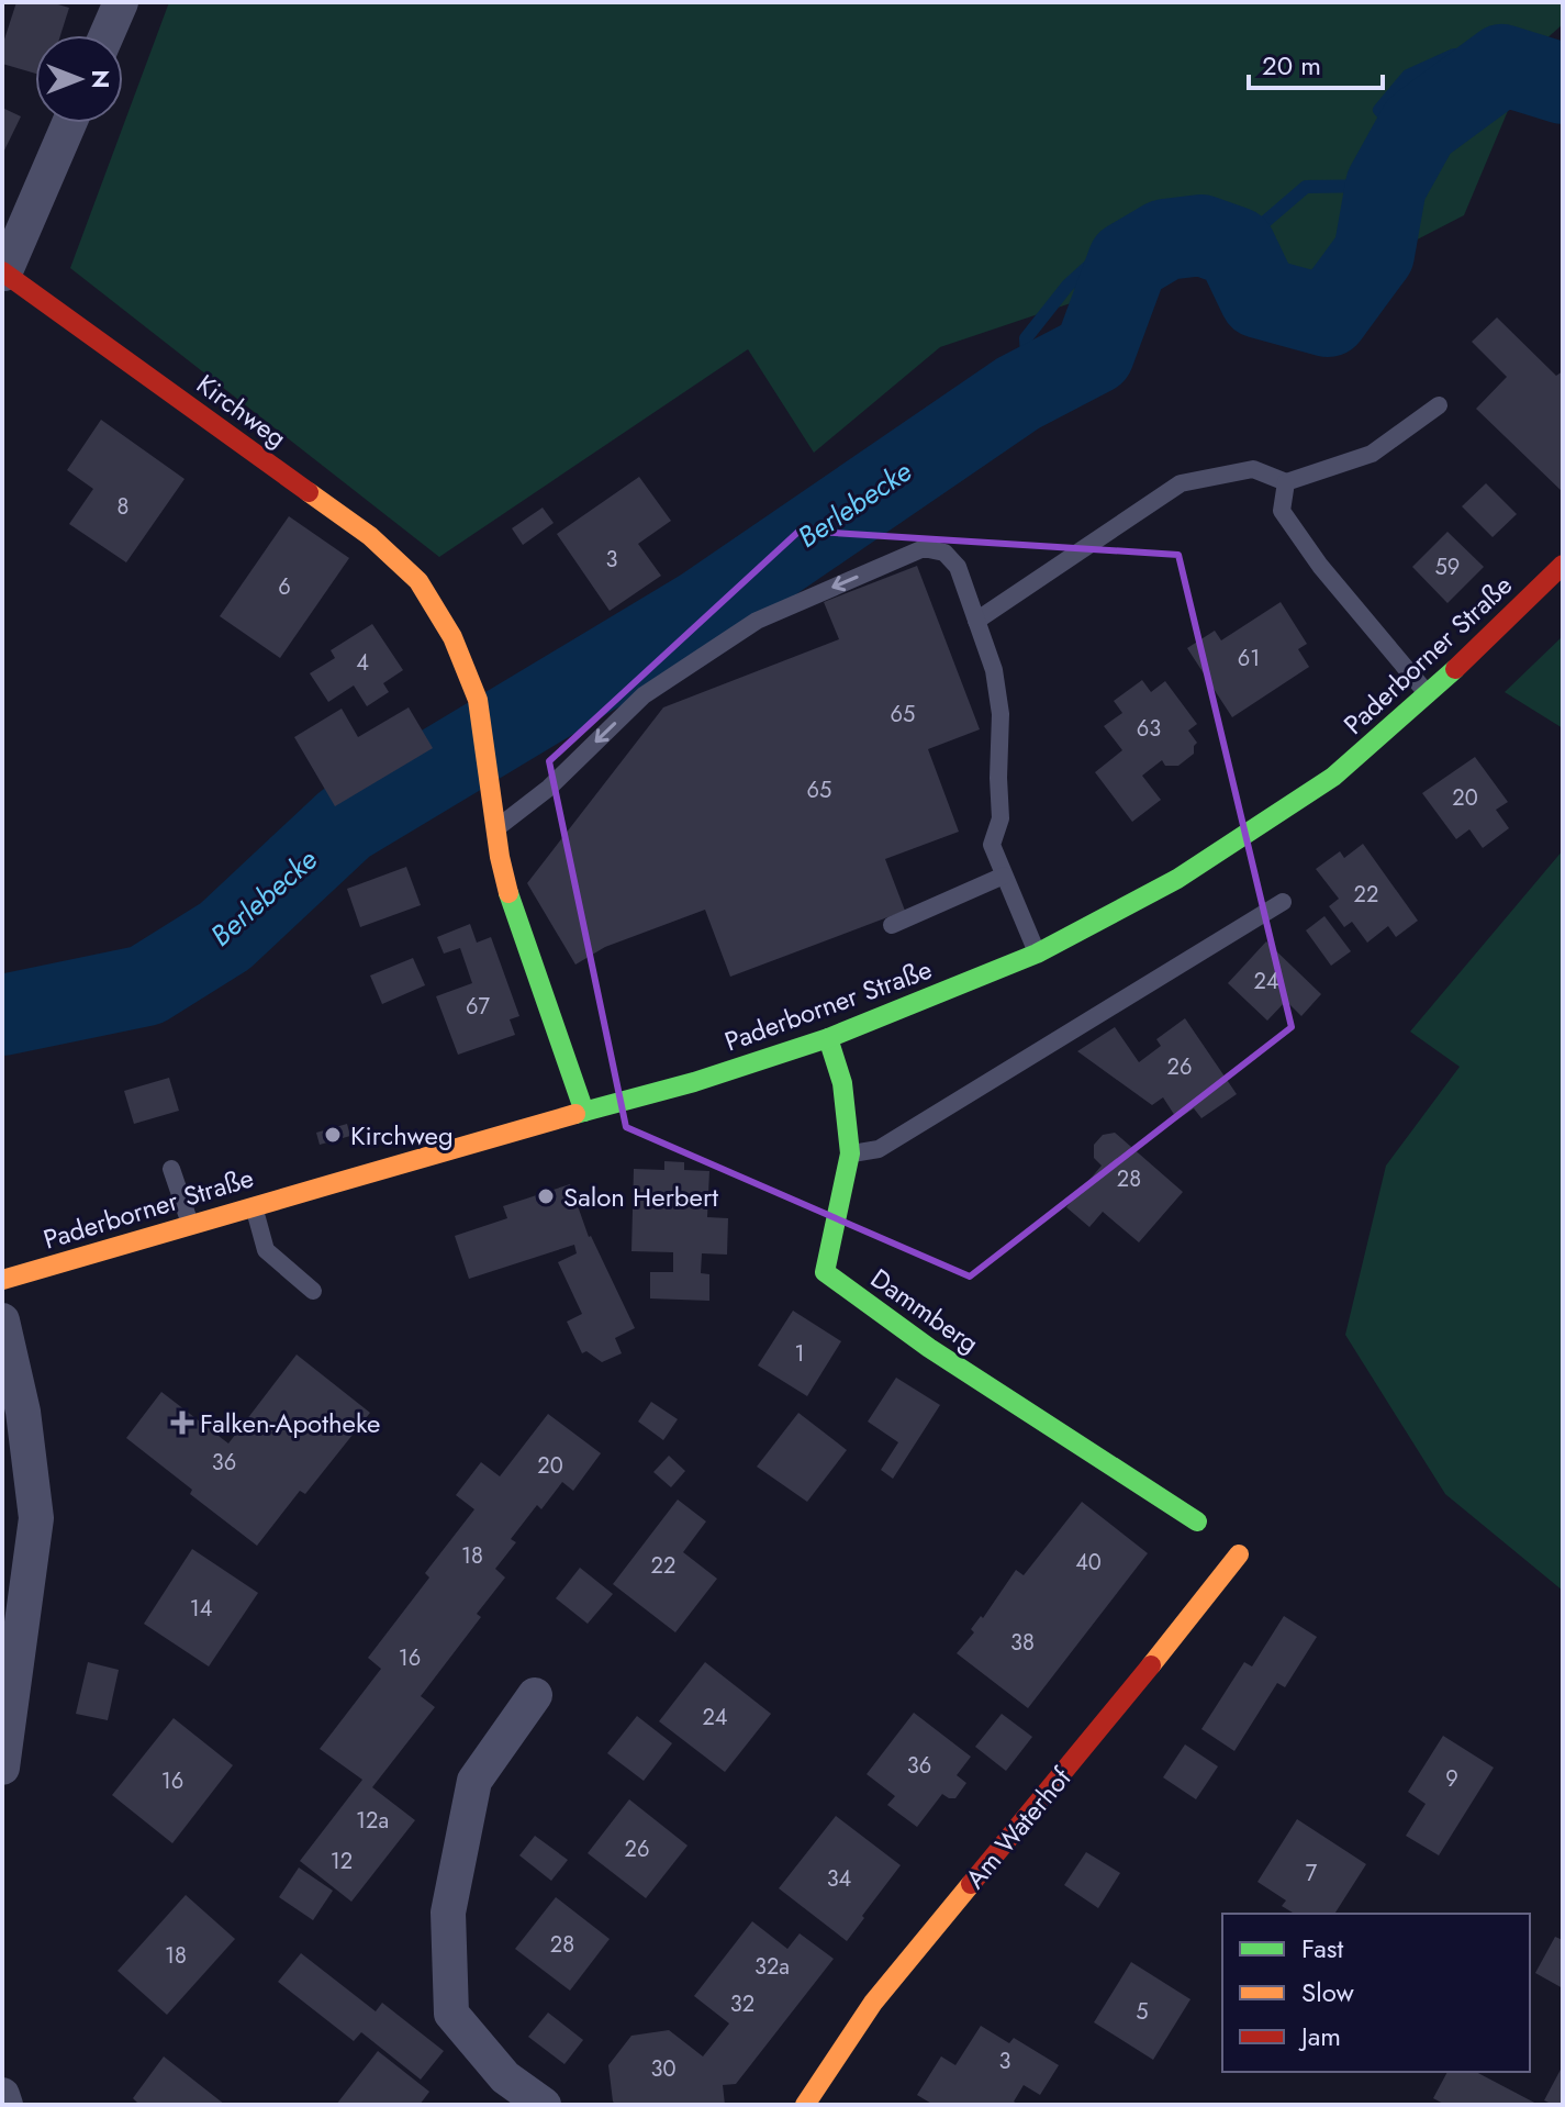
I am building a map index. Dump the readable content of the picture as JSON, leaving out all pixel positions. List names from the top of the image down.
{
  "streets": {
    "street": [
      "Kirchweg",
      "Paderborner Straße",
      "Dammberg",
      "Am Waterhof"
    ]
  },
  "crossings": [
    ["Kirchweg", "Paderborner Straße"],
    ["Paderborner Straße", "Dammberg"]
  ],
  "water": ["Berlebecke"],
  "places": {
    "other": ["Kirchweg", "Salon Herbert"],
    "health": ["Falken-Apotheke"]
  },
  "house_numbers": [
    "8",
    "3",
    "59",
    "6",
    "61",
    "4",
    "65",
    "63",
    "65",
    "20",
    "22",
    "24",
    "67",
    "26",
    "28",
    "1",
    "36",
    "20",
    "18",
    "40",
    "22",
    "14",
    "38",
    "16",
    "24",
    "36",
    "9",
    "16",
    "12a",
    "26",
    "12",
    "7",
    "34",
    "28",
    "18",
    "32a",
    "32",
    "5",
    "3",
    "30"
  ],
  "legend": ["Fast", "Slow", "Jam"],
  "scale_bar": "20 m",
  "north": "right"
}
